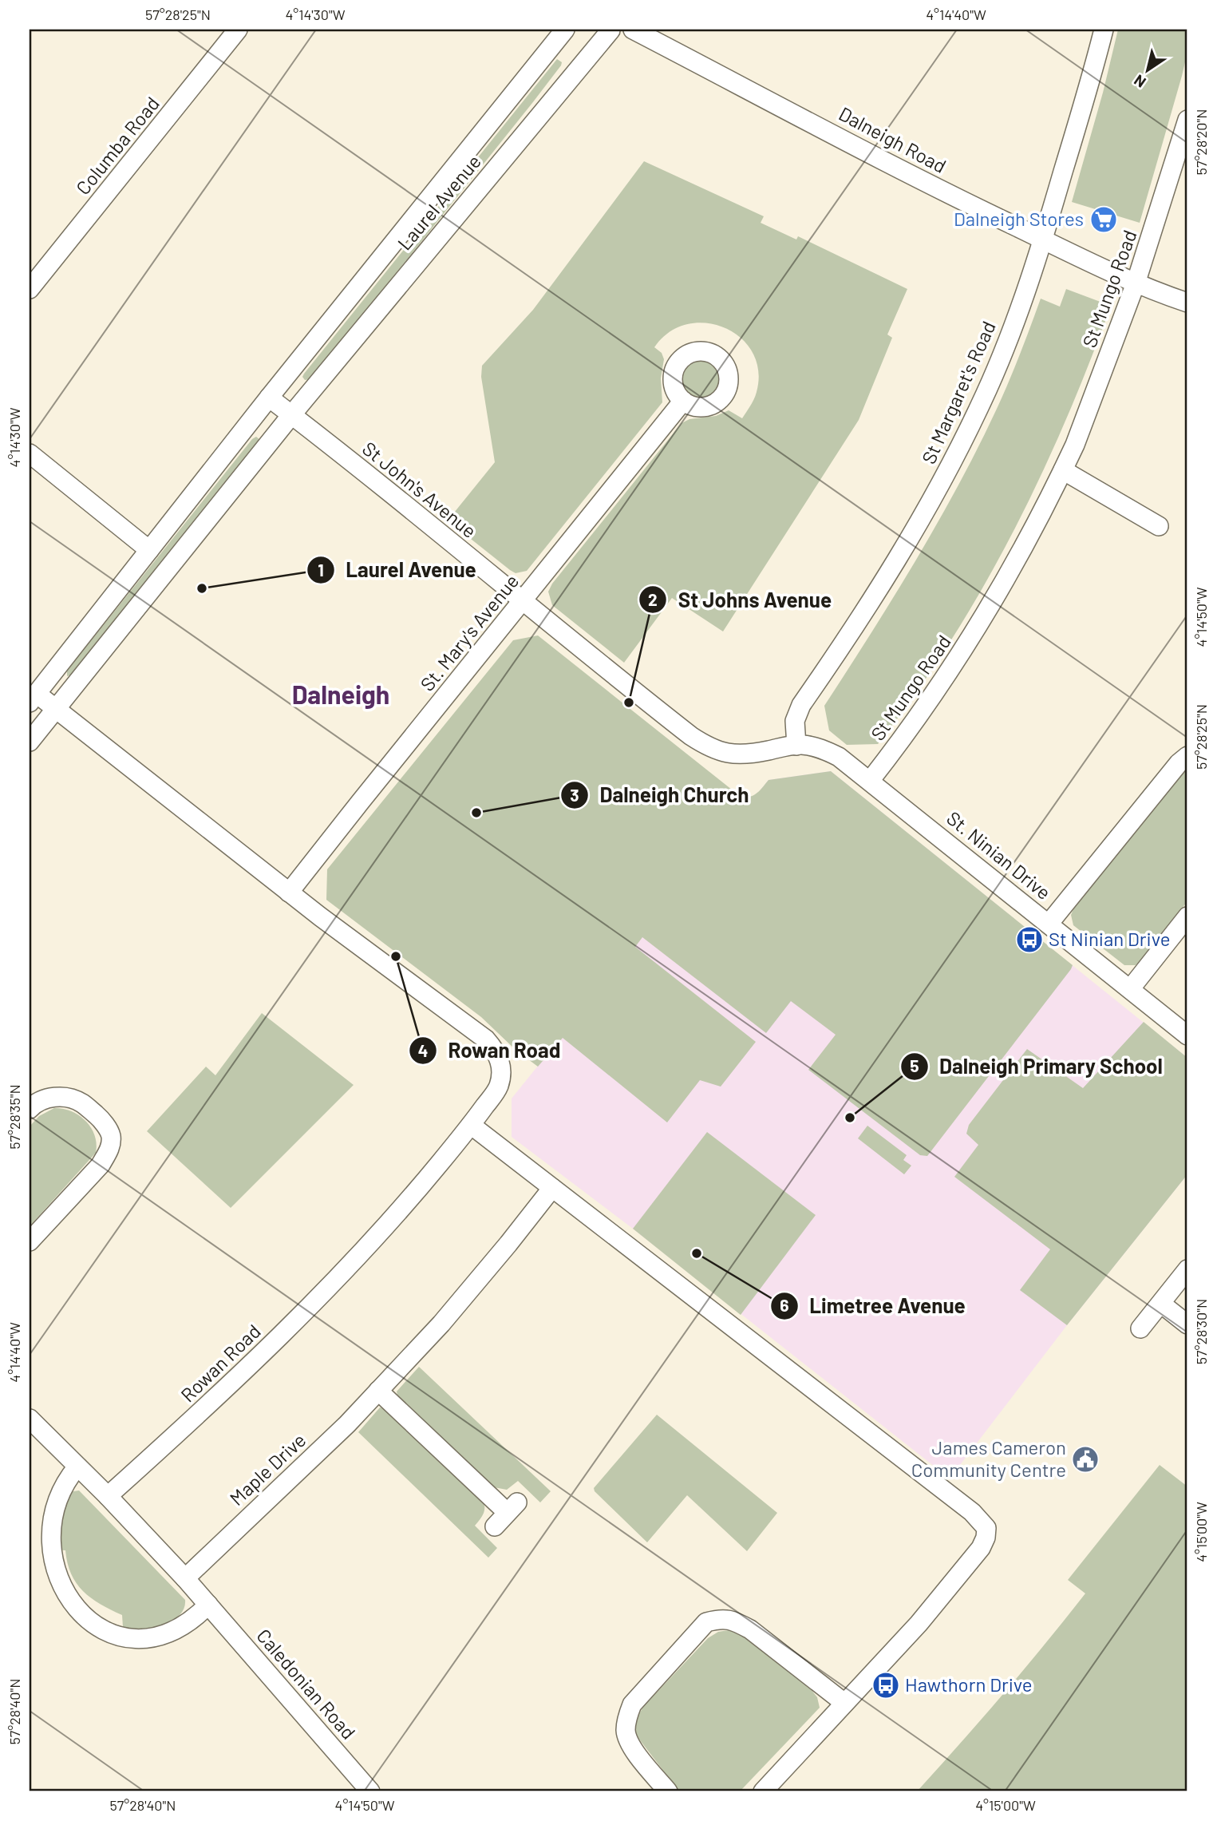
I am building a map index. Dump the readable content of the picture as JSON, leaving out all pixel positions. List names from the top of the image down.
{
  "streets": {
    "street": [
      "Dalneigh Road",
      "Columba Road",
      "Laurel Avenue",
      "St Mungo Road",
      "St Margaret's Road",
      "St John's Avenue",
      "St. Mary's Avenue",
      "St. Ninian Drive",
      "Rowan Road",
      "Maple Drive",
      "Caledonian Road"
    ]
  },
  "crossings": [
    ["Dalneigh Road", "St Mungo Road"],
    ["Dalneigh Road", "St Margaret's Road"],
    ["Laurel Avenue", "St John's Avenue"],
    ["Laurel Avenue", "Rowan Road"],
    ["St Mungo Road", "St. Ninian Drive"],
    ["St Margaret's Road", "St. Ninian Drive"],
    ["St John's Avenue", "St. Mary's Avenue"],
    ["St John's Avenue", "St. Ninian Drive"],
    ["St. Mary's Avenue", "Rowan Road"],
    ["Rowan Road", "Caledonian Road"],
    ["Maple Drive", "Caledonian Road"]
  ],
  "districts": ["Dalneigh"],
  "places": {
    "supermarket": ["Dalneigh Stores"],
    "other": [
      "Laurel Avenue",
      "St Johns Avenue",
      "Dalneigh Church",
      "Rowan Road",
      "Dalneigh Primary School",
      "Limetree Avenue"
    ],
    "bus stop": ["St Ninian Drive", "Hawthorn Drive"],
    "public building": ["James Cameron Community Centre"]
  },
  "north": "bottom left",
  "coordinates": [
    "57°28'25\"N",
    "4°14'30\"W",
    "4°14'40\"W",
    "57°28'20\"N",
    "4°14'50\"W",
    "57°28'35\"N",
    "57°28'30\"N",
    "4°15'00\"W",
    "57°28'40\"N"
  ]
}
